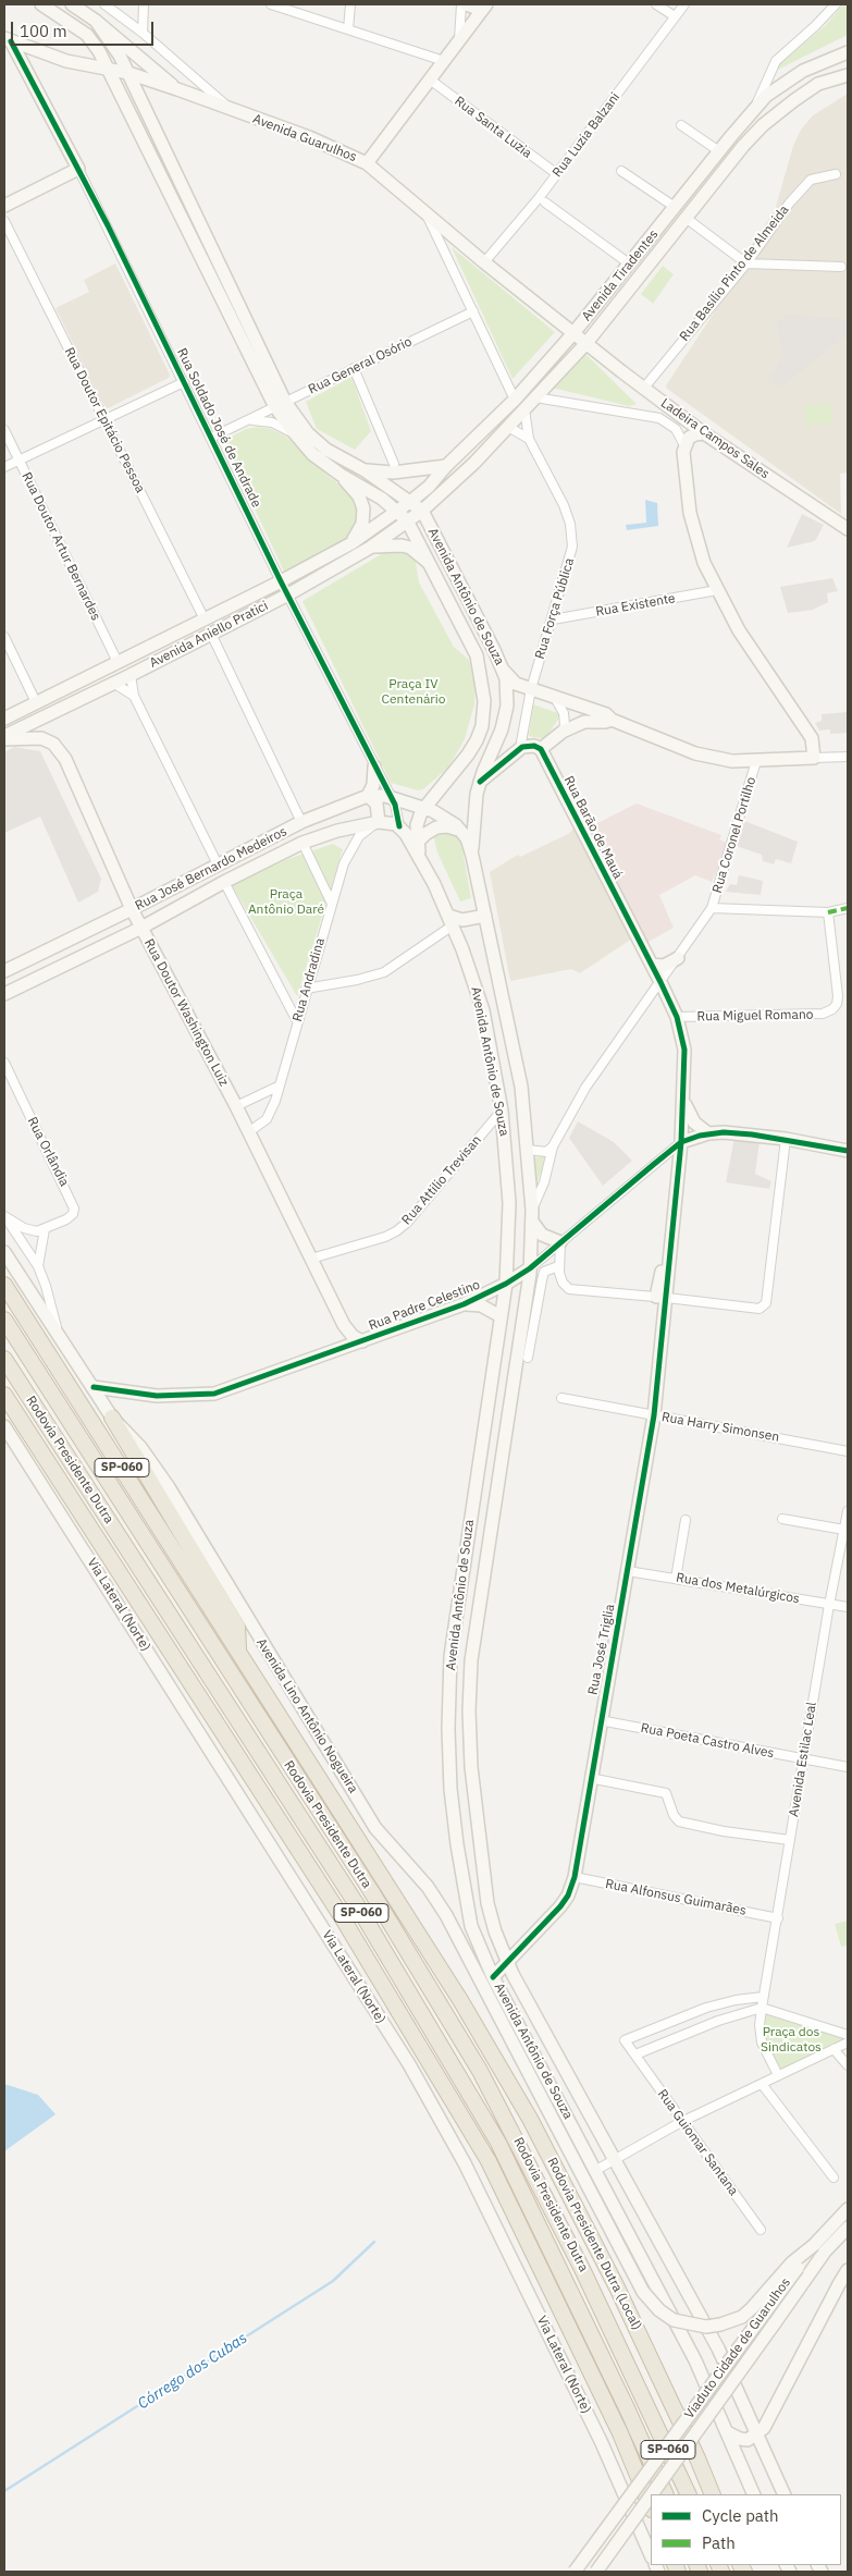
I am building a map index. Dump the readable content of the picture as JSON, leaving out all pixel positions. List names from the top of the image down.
{
  "streets": {
    "highway": ["Rodovia Presidente Dutra", "SP-060", "Rodovia Presidente Dutra (Local)"],
    "main road": [
      "Avenida Guarulhos",
      "Avenida Tiradentes",
      "Rua Soldado José de Andrade",
      "Ladeira Campos Sales",
      "Avenida Antônio de Souza",
      "Avenida Aniello Pratici",
      "Rua Barão de Mauá",
      "Rua José Bernardo Medeiros",
      "Rua Doutor Washington Luiz",
      "Rua Padre Celestino",
      "Via Lateral (Norte)",
      "Rua José Triglia",
      "Avenida Lino Antônio Nogueira",
      "Viaduto Cidade de Guarulhos"
    ],
    "street": [
      "Rua Santa Luzia",
      "Rua Luzia Balzani",
      "Rua Basílio Pinto de Almeida",
      "Rua General Osório",
      "Rua Doutor Epitácio Pessoa",
      "Rua Doutor Artur Bernardes",
      "Rua Existente",
      "Rua Força Pública",
      "Rua Coronel Portilho",
      "Rua Andradina",
      "Rua Miguel Romano",
      "Rua Orlândia",
      "Rua Attilio Trevisan",
      "Rua Harry Simonsen",
      "Rua dos Metalúrgicos",
      "Rua Poeta Castro Alves",
      "Avenida Estilac Leal",
      "Rua Alfonsus Guimarães",
      "Rua Guiomar Santana"
    ]
  },
  "crossings": [
    ["Rua Santa Luzia", "Rua Luzia Balzani"],
    ["Rua Luzia Balzani", "Avenida Guarulhos"],
    ["Avenida Guarulhos", "Avenida Tiradentes"],
    ["Avenida Guarulhos", "Rua Soldado José de Andrade"],
    ["Avenida Guarulhos", "Ladeira Campos Sales"],
    ["Rua Basílio Pinto de Almeida", "Ladeira Campos Sales"],
    ["Avenida Tiradentes", "Ladeira Campos Sales"],
    ["Avenida Tiradentes", "Avenida Antônio de Souza"],
    ["Avenida Tiradentes", "Rua Força Pública"],
    ["Avenida Tiradentes", "Avenida Aniello Pratici"],
    ["Rua General Osório", "Rua Soldado José de Andrade"],
    ["Rua Doutor Epitácio Pessoa", "Avenida Aniello Pratici"],
    ["Rua Soldado José de Andrade", "Avenida Antônio de Souza"],
    ["Rua Soldado José de Andrade", "Avenida Aniello Pratici"],
    ["Rua Soldado José de Andrade", "Rua José Bernardo Medeiros"],
    ["Rua Doutor Artur Bernardes", "Avenida Aniello Pratici"],
    ["Avenida Antônio de Souza", "Avenida Aniello Pratici"],
    ["Avenida Antônio de Souza", "Rua Coronel Portilho"],
    ["Avenida Antônio de Souza", "Rua José Bernardo Medeiros"],
    ["Avenida Antônio de Souza", "Rua Attilio Trevisan"],
    ["Avenida Antônio de Souza", "Rua Padre Celestino"],
    ["Avenida Antônio de Souza", "Rua José Triglia"],
    ["Rua Existente", "Rua Força Pública"],
    ["Avenida Aniello Pratici", "Rua Doutor Washington Luiz"],
    ["Rua Barão de Mauá", "Rua Coronel Portilho"],
    ["Rua Barão de Mauá", "Rua Miguel Romano"],
    ["Rua Barão de Mauá", "Rua Padre Celestino"],
    ["Rua Barão de Mauá", "Rua José Triglia"],
    ["Rua José Bernardo Medeiros", "Rua Andradina"],
    ["Rua José Bernardo Medeiros", "Rua Doutor Washington Luiz"],
    ["Rua Andradina", "Rua Doutor Washington Luiz"],
    ["Rua Doutor Washington Luiz", "Rua Attilio Trevisan"],
    ["Rua Doutor Washington Luiz", "Rua Padre Celestino"],
    ["Rua Padre Celestino", "Rua José Triglia"],
    ["Rua Padre Celestino", "Avenida Lino Antônio Nogueira"],
    ["Rua Harry Simonsen", "Rua José Triglia"],
    ["Rodovia Presidente Dutra", "Rodovia Presidente Dutra (Local)"],
    ["Rua dos Metalúrgicos", "Rua José Triglia"],
    ["Rua dos Metalúrgicos", "Avenida Estilac Leal"],
    ["Rua José Triglia", "Rua Poeta Castro Alves"],
    ["Rua José Triglia", "Rua Alfonsus Guimarães"],
    ["Avenida Lino Antônio Nogueira", "Viaduto Cidade de Guarulhos"],
    ["Rua Poeta Castro Alves", "Avenida Estilac Leal"],
    ["Avenida Estilac Leal", "Rua Alfonsus Guimarães"],
    ["Avenida Estilac Leal", "Rua Guiomar Santana"]
  ],
  "water": ["Córrego dos Cubas"],
  "parks": ["Praça IV Centenário", "Praça Antônio Daré", "Praça dos Sindicatos"],
  "legend": ["Cycle path", "Path"],
  "scale_bar": "100 m"
}
